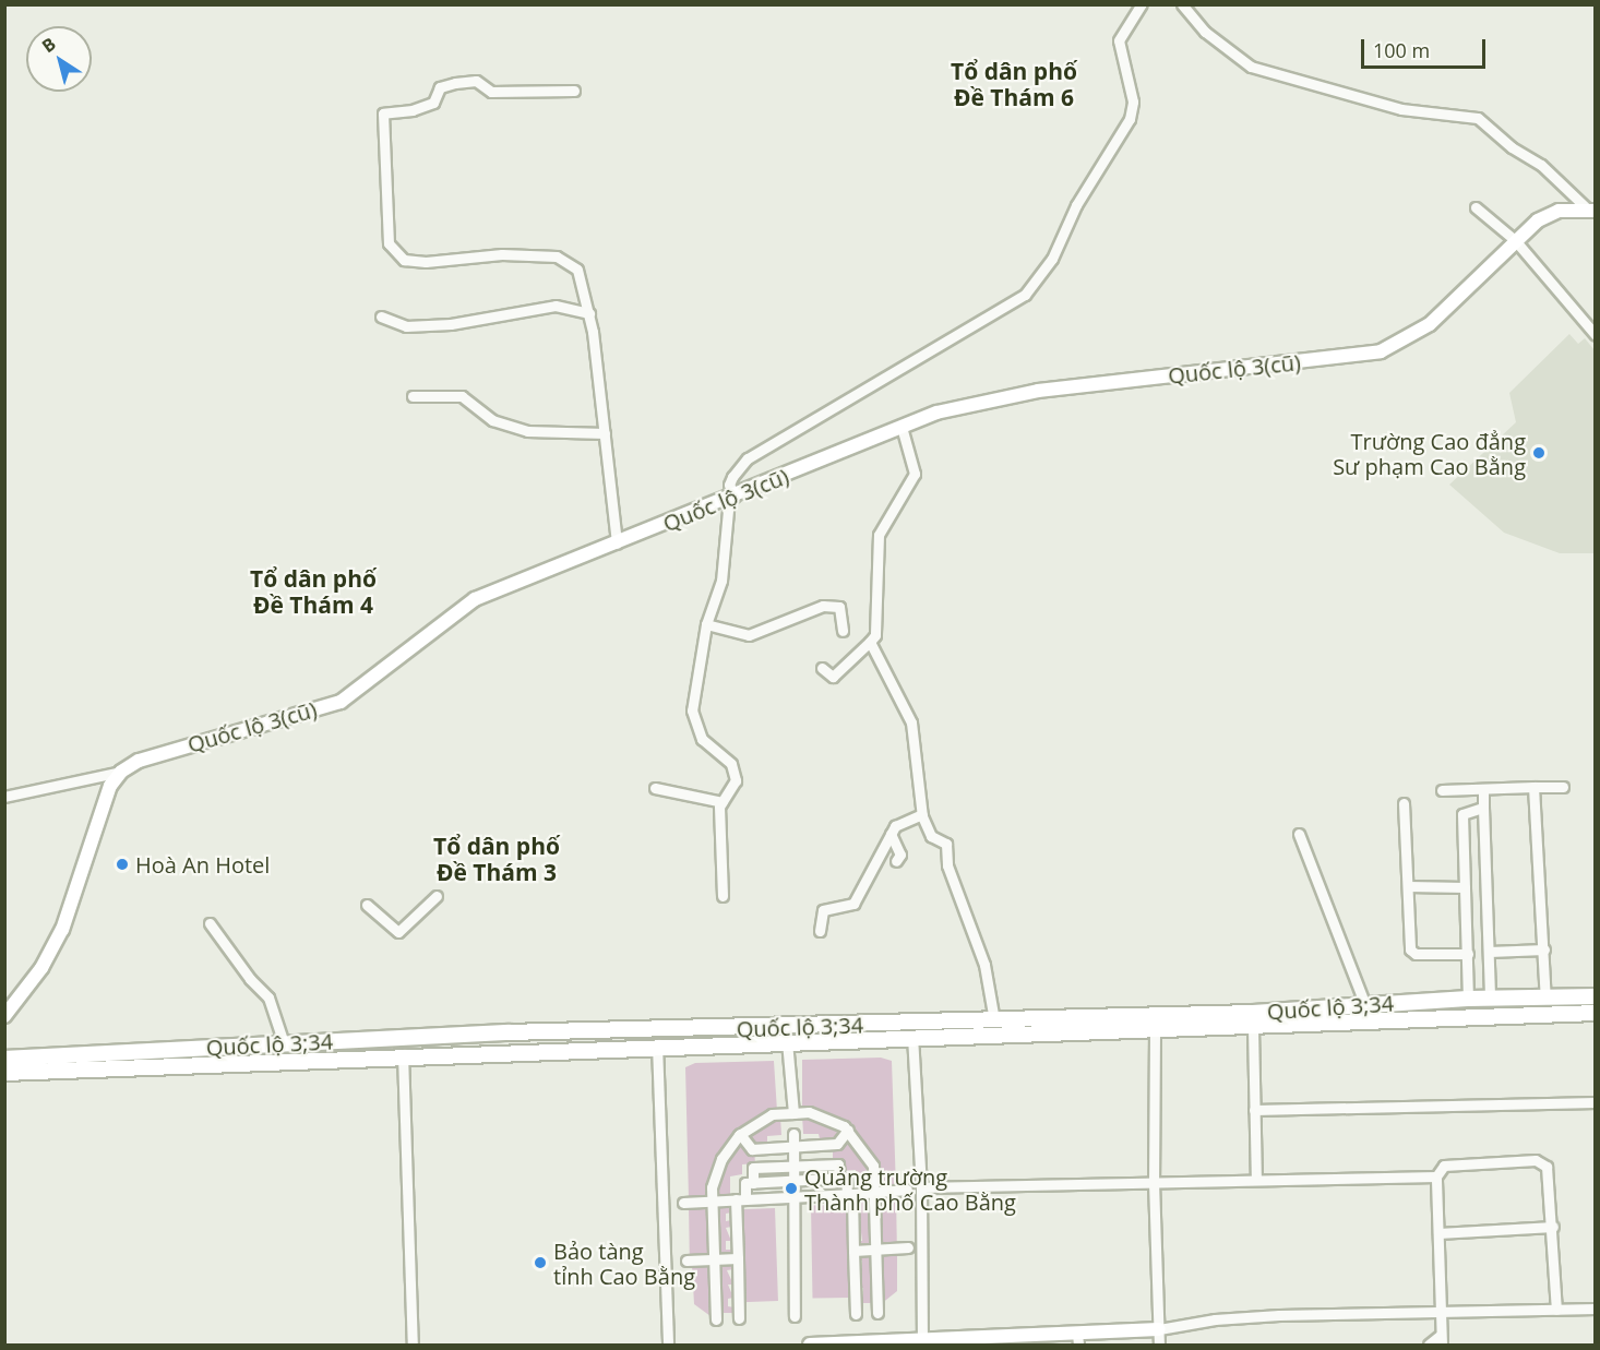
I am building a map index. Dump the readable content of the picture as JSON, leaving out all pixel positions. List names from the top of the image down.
{
  "streets": {
    "highway": ["Quốc lộ 3;34"],
    "main road": ["Quốc lộ 3(cũ)"]
  },
  "districts": ["Tổ dân phố Đề Thám 6", "Tổ dân phố Đề Thám 4", "Tổ dân phố Đề Thám 3"],
  "places": [
    "Trường Cao đẳng Sư phạm Cao Bằng",
    "Hoà An Hotel",
    "Quảng trường Thành phố Cao Bằng",
    "Bảo tàng tỉnh Cao Bằng"
  ],
  "scale_bar": "100 m",
  "north": "top left"
}
